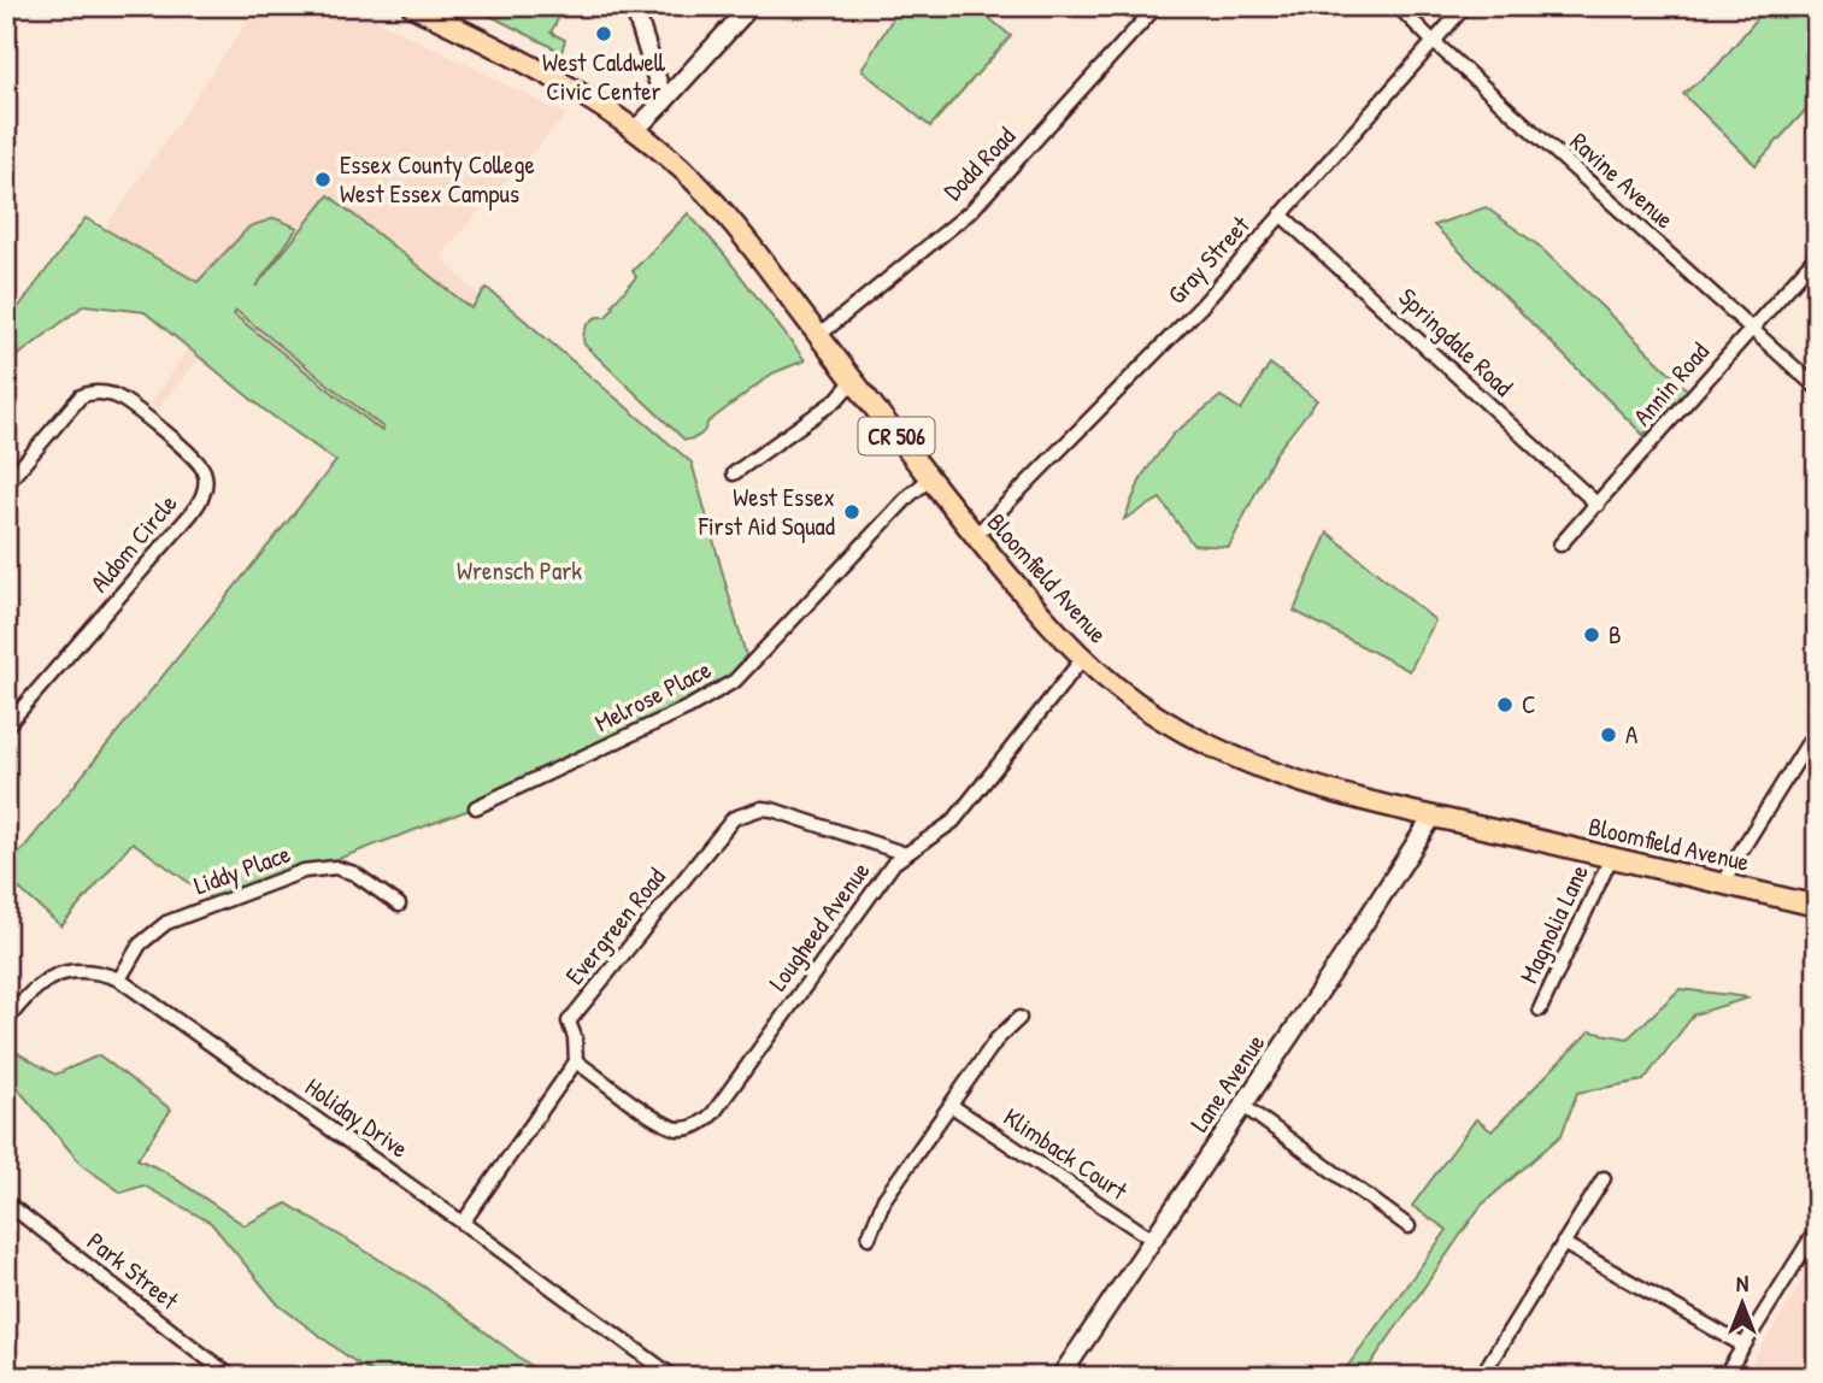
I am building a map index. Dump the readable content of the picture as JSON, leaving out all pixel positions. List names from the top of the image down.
{
  "streets": {
    "main road": ["CR 506", "Bloomfield Avenue"],
    "street": [
      "Dodd Road",
      "Ravine Avenue",
      "Gray Street",
      "Springdale Road",
      "Annin Road",
      "Aldom Circle",
      "Melrose Place",
      "Liddy Place",
      "Magnolia Lane",
      "Evergreen Road",
      "Lougheed Avenue",
      "Lane Avenue",
      "Holiday Drive",
      "Klimback Court",
      "Park Street"
    ]
  },
  "crossings": [
    ["Dodd Road", "Bloomfield Avenue"],
    ["Ravine Avenue", "Gray Street"],
    ["Ravine Avenue", "Annin Road"],
    ["Gray Street", "Springdale Road"],
    ["Gray Street", "Bloomfield Avenue"],
    ["Springdale Road", "Annin Road"],
    ["Bloomfield Avenue", "Melrose Place"],
    ["Bloomfield Avenue", "Magnolia Lane"],
    ["Bloomfield Avenue", "Lougheed Avenue"],
    ["Bloomfield Avenue", "Lane Avenue"],
    ["Liddy Place", "Holiday Drive"],
    ["Evergreen Road", "Lougheed Avenue"],
    ["Lane Avenue", "Klimback Court"]
  ],
  "parks": ["Wrensch Park"],
  "places": [
    "West Caldwell Civic Center",
    "Essex County College West Essex Campus",
    "West Essex First Aid Squad",
    "B",
    "C",
    "A"
  ],
  "north": "top"
}
